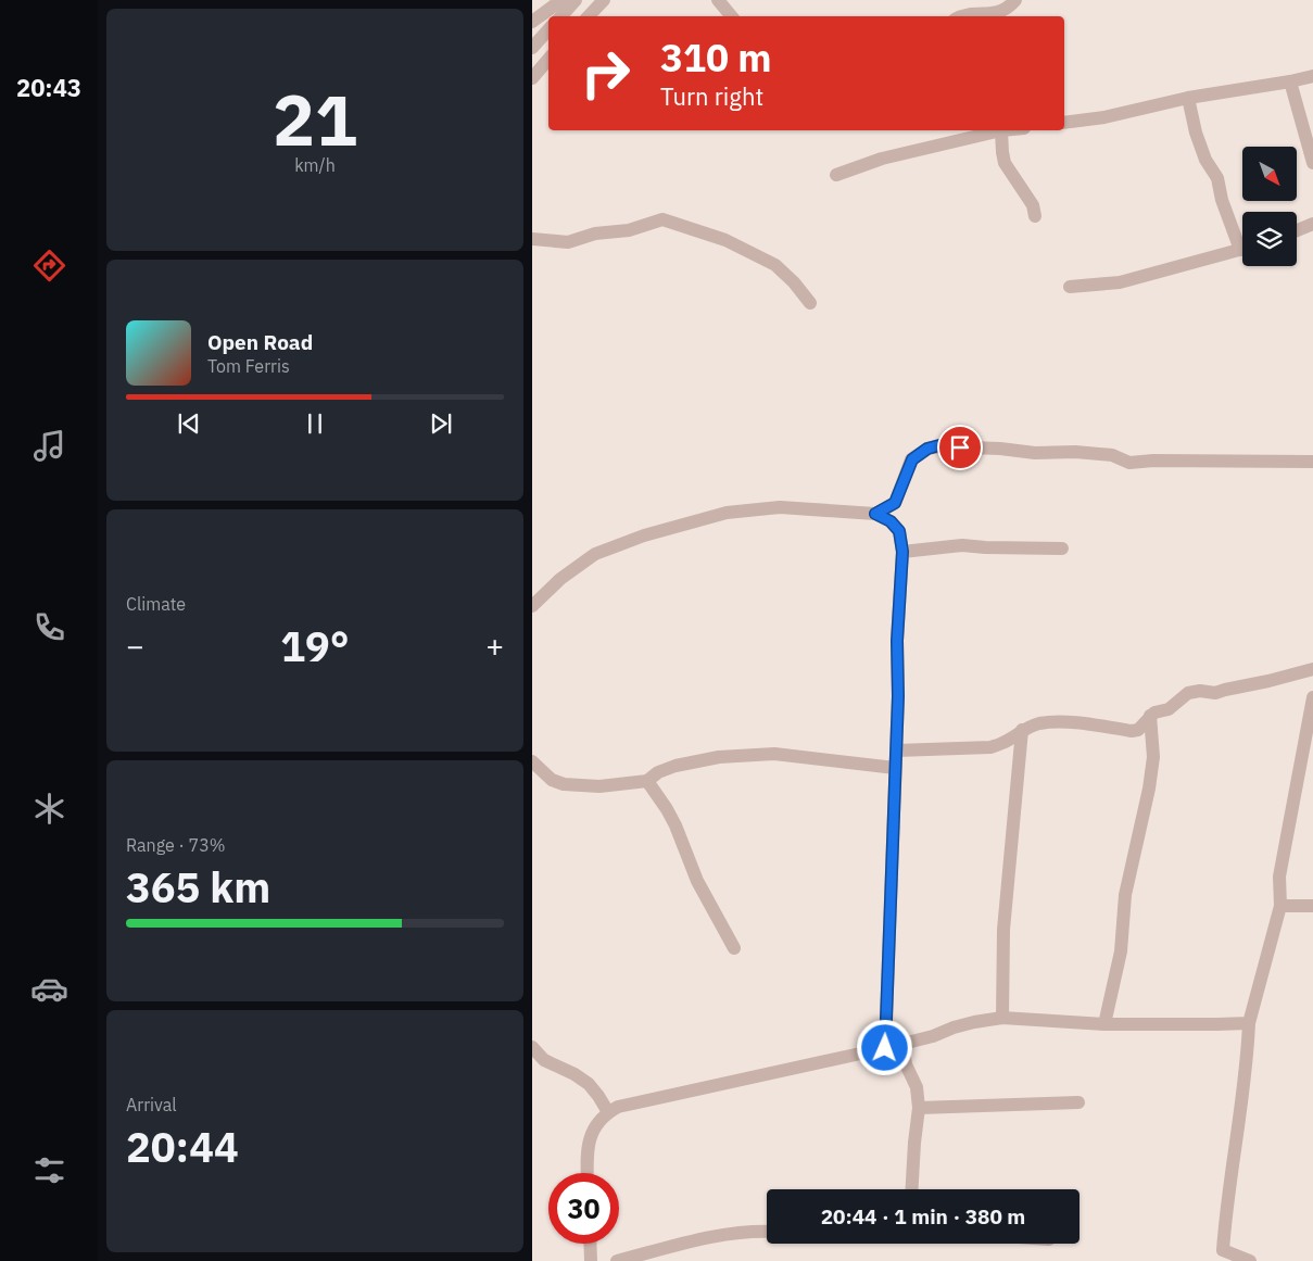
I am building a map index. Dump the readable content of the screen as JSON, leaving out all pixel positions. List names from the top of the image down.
{
  "north": "bottom right",
  "page": {
    "tabs": "20:43",
    "tile": [
      ["21", "km/h"],
      "Climate",
      ["Range · 73%", "365 km"],
      ["Arrival", "20:44"]
    ],
    "turn": ["310 m", "Turn right"],
    "song": ["Open Road", "Tom Ferris"],
    "heat": ["−", "19°", "+"],
    "limit": "30",
    "trip": "20:44 · 1 min · 380 m"
  }
}
